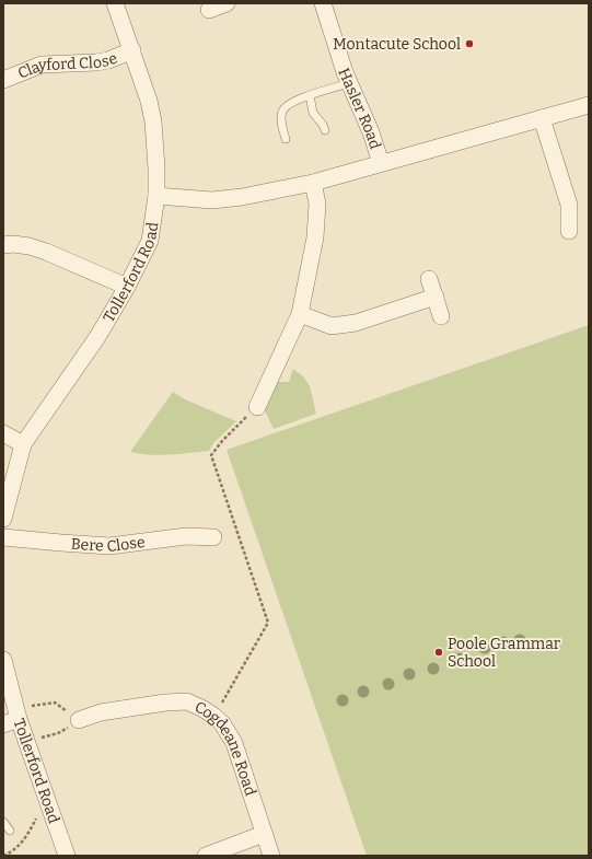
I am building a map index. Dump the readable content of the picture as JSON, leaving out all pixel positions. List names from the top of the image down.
{
  "streets": {
    "street": [
      "Clayford Close",
      "Hasler Road",
      "Tollerford Road",
      "Bere Close",
      "Cogdeane Road"
    ]
  },
  "crossings": [
    ["Clayford Close", "Tollerford Road"],
    ["Hasler Road", "Tollerford Road"]
  ],
  "places": ["Montacute School", "Poole Grammar School"]
}
